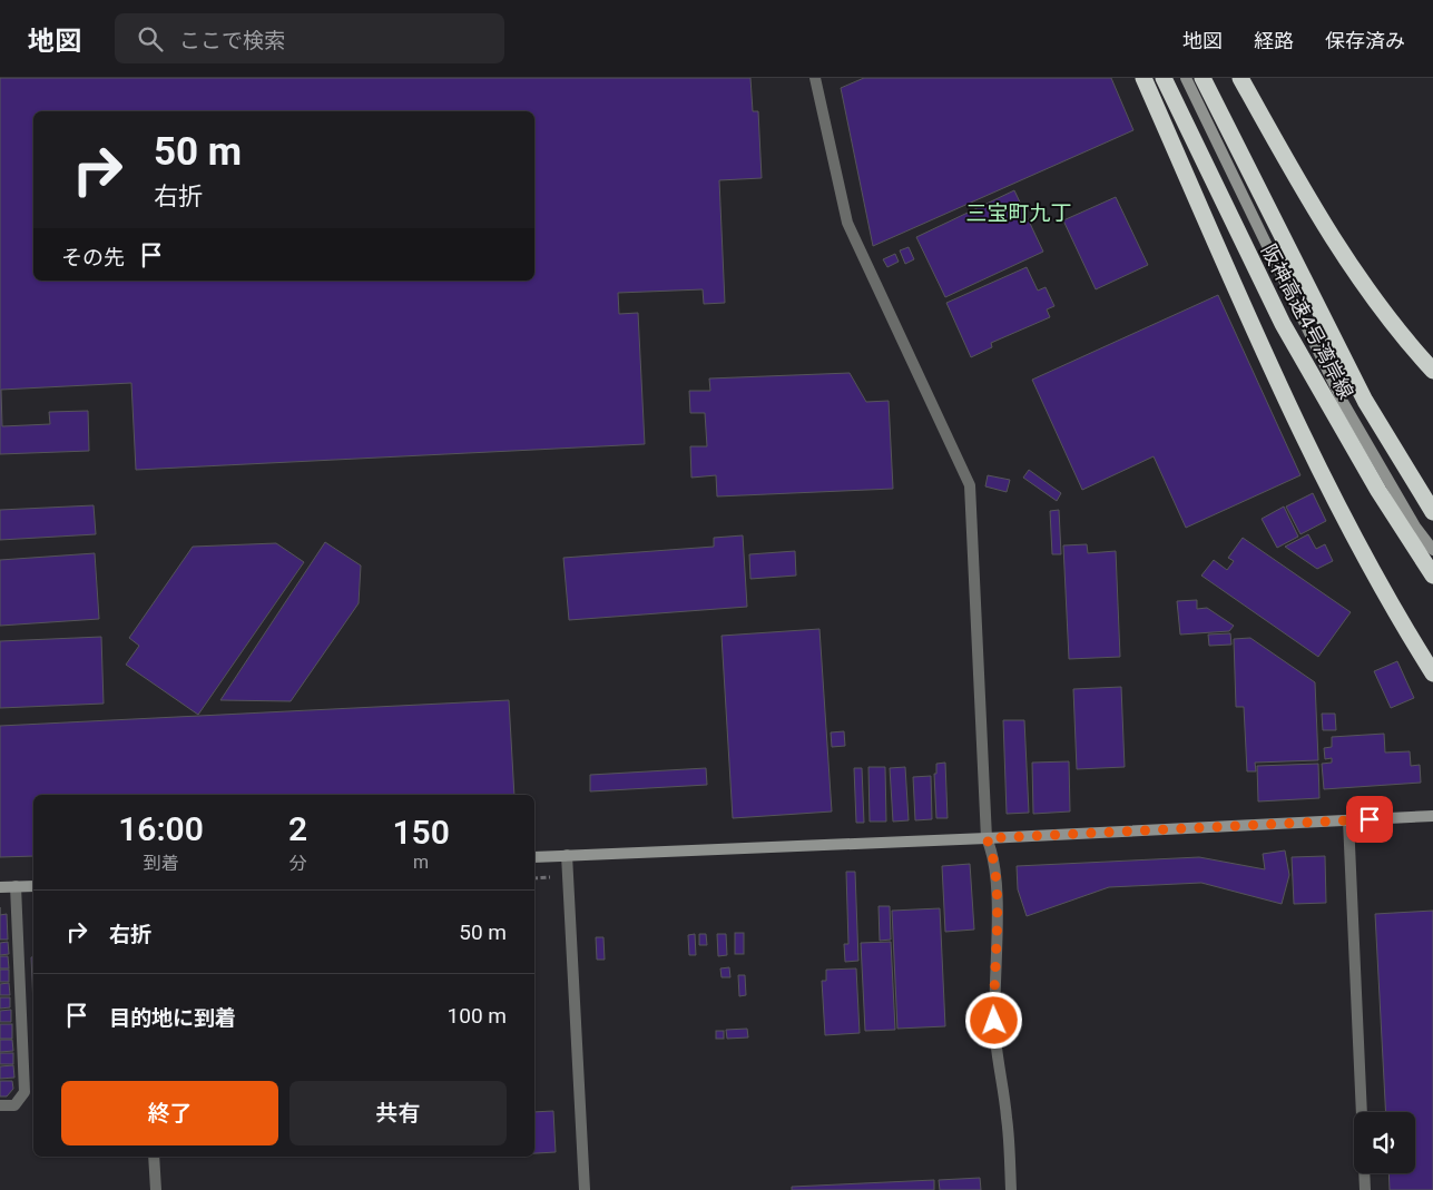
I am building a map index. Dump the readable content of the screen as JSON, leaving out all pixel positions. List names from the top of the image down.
{
  "streets": {
    "highway": ["阪神高速4号湾岸線"]
  },
  "districts": ["三宝町九丁"],
  "page": {
    "header": "地図",
    "search": "ここで検索",
    "nav": ["地図", "経路", "保存済み"],
    "turn": ["50 m", "右折"],
    "then": "その先",
    "eta": [
      "16:00",
      "到着",
      "2",
      "分",
      "150",
      "m"
    ],
    "list": [
      {
        "name": "右折",
        "value": "50 m"
      },
      {
        "name": "目的地に到着",
        "value": "100 m"
      }
    ],
    "buttons": ["終了", "共有"]
  }
}
